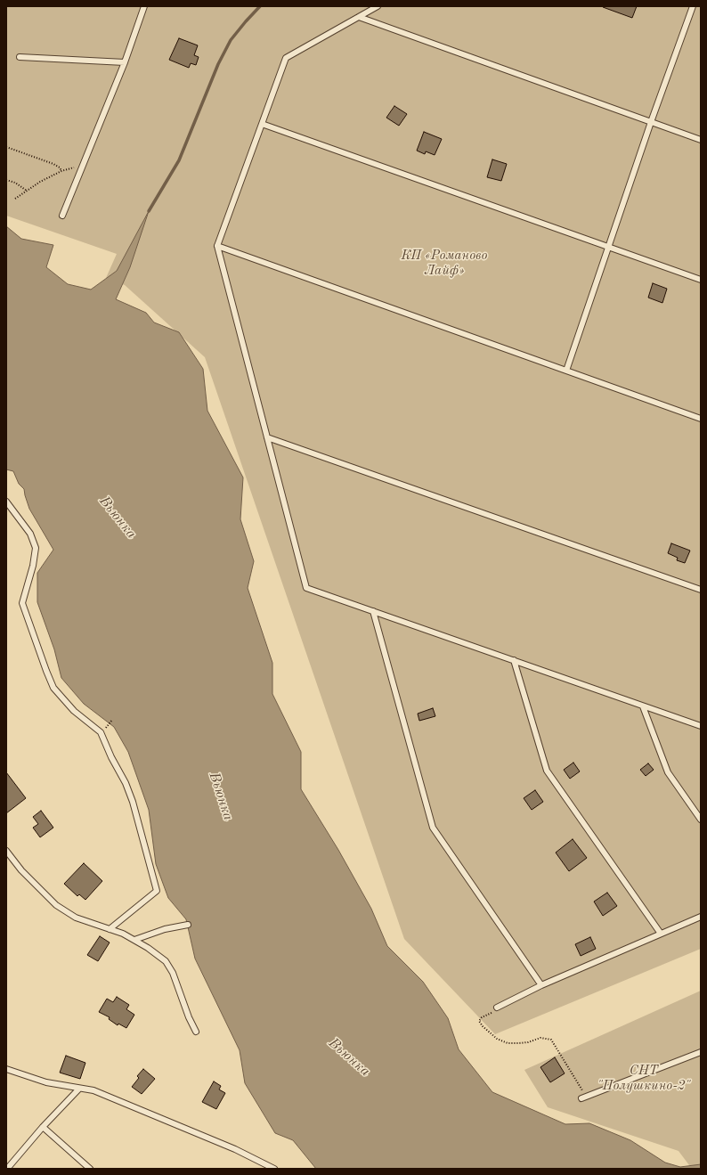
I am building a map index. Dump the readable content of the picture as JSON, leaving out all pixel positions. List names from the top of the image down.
{
  "water": ["Вьюнка"],
  "parks": ["КП «Романово Лайф»", "СНТ \"Полушкино-2\""]
}
